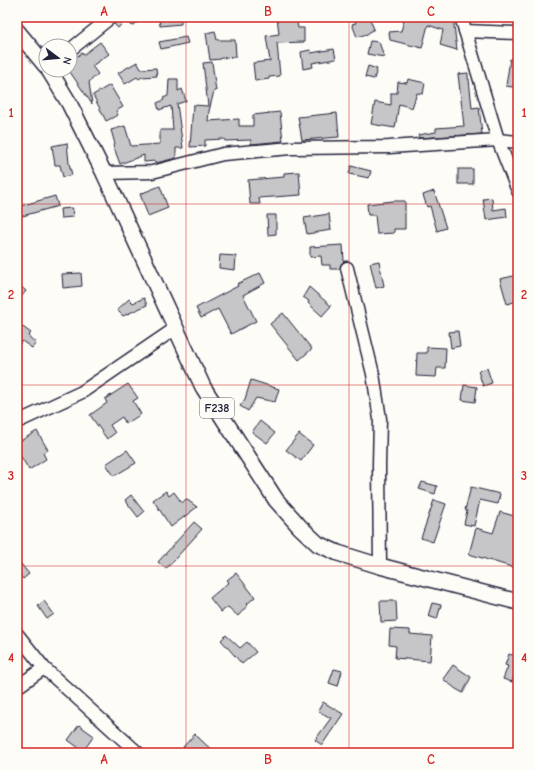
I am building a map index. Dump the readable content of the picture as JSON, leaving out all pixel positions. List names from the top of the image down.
{
  "streets": {
    "main road": ["F238"]
  },
  "north": "right",
  "grid": {
    "columns": ["A", "B", "C"],
    "rows": [
      "1",
      "2",
      "3",
      "4"
    ]
  }
}
